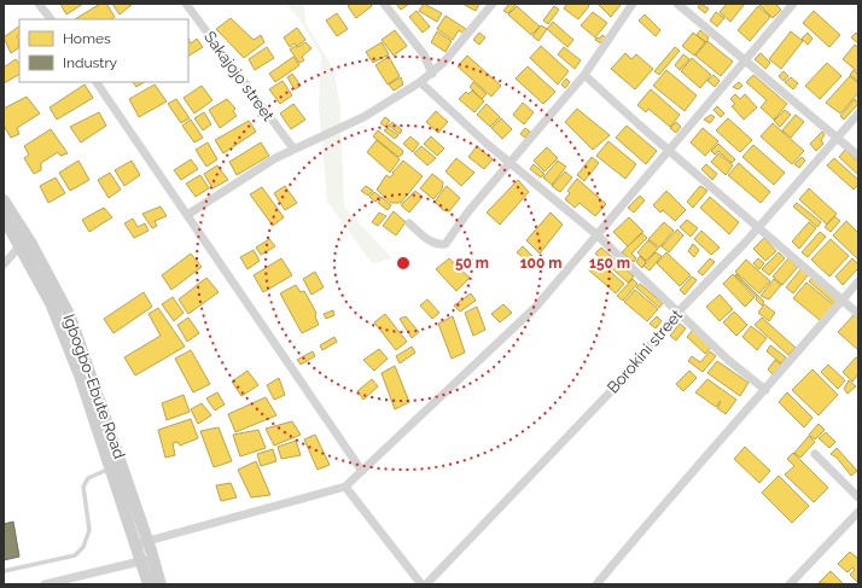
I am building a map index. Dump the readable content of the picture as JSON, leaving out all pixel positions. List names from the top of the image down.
{
  "streets": {
    "main road": ["Igbogbo-Ebute Road"],
    "street": ["Sakajojo street", "Borokini street"]
  },
  "legend": ["Homes", "Industry"],
  "rings": ["50 m", "100 m", "150 m"]
}
